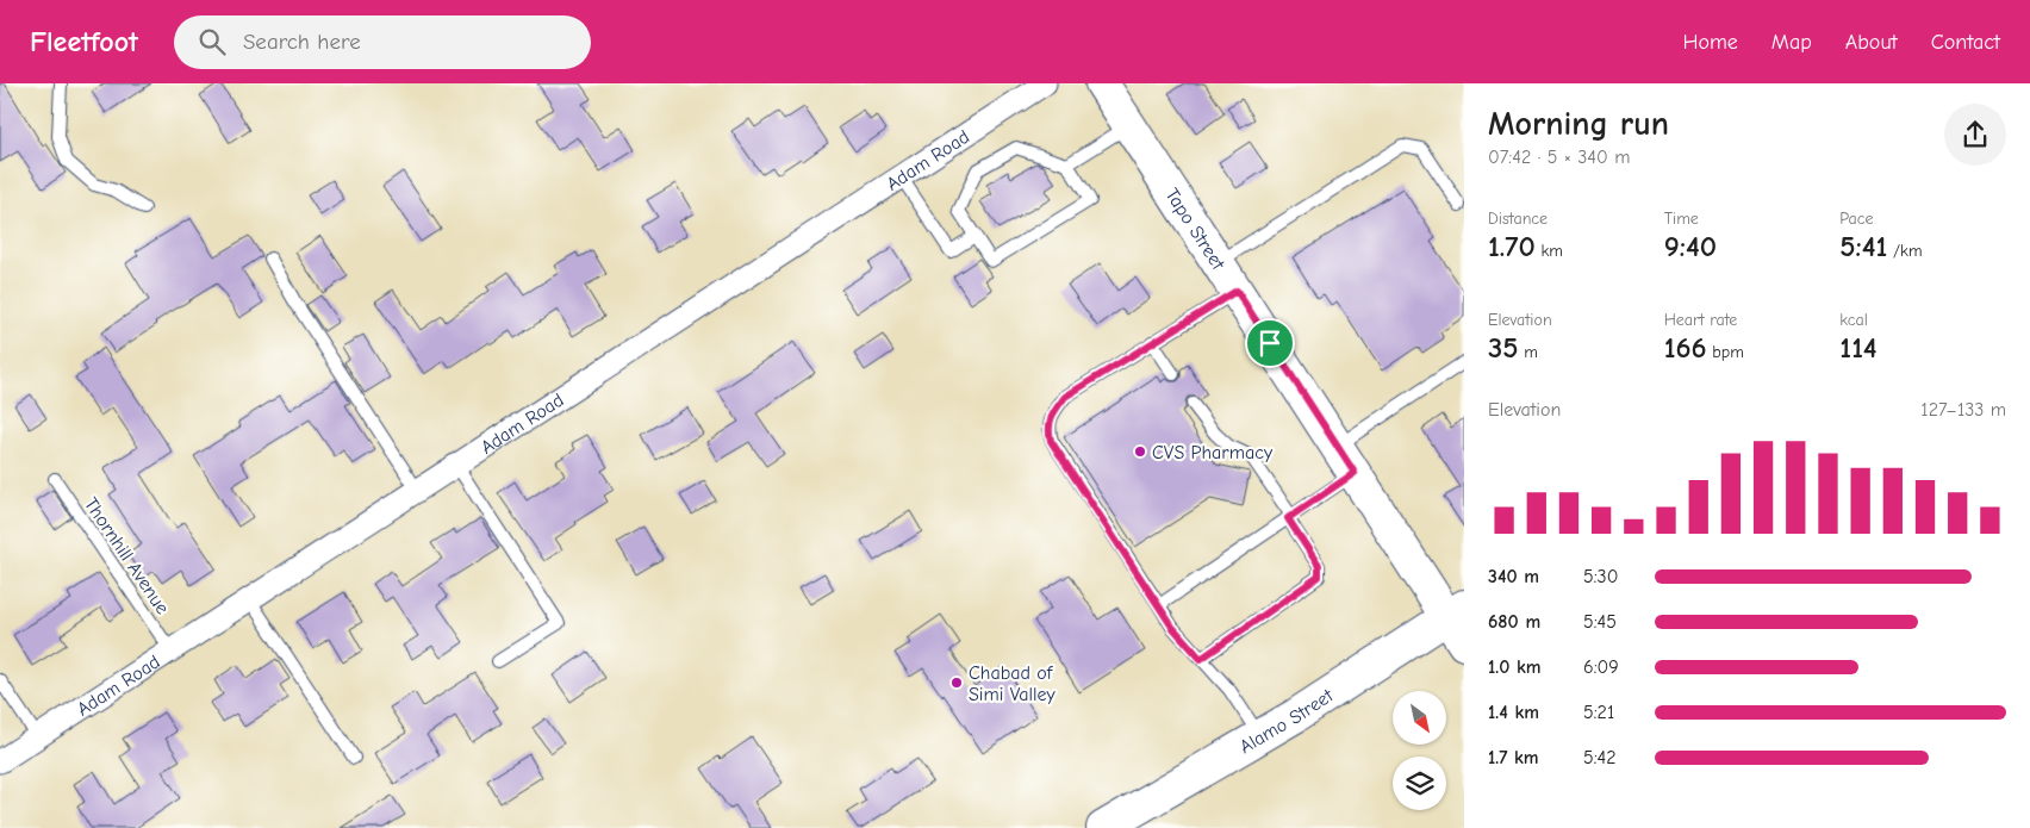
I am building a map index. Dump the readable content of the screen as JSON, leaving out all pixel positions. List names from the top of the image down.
{
  "streets": {
    "street": ["Adam Road", "Tapo Street", "Alamo Street"],
    "lane": ["Thornhill Avenue"]
  },
  "crossings": [
    ["Adam Road", "Thornhill Avenue"],
    ["Tapo Street", "Alamo Street"]
  ],
  "places": ["CVS Pharmacy", "Chabad of Simi Valley"],
  "north": "bottom right",
  "page": {
    "header": "Fleetfoot",
    "search": "Search here",
    "nav": [
      "Home",
      "Map",
      "About",
      "Contact"
    ],
    "heading": ["Morning run", "07:42 · 5 × 340 m"],
    "stats": [
      ["Distance", "1.70 km"],
      ["Time", "9:40"],
      ["Pace", "5:41 /km"],
      ["Elevation", "35 m"],
      ["Heart rate", "166 bpm"],
      ["kcal", "114"]
    ],
    "chart": ["Elevation", "127–133 m"],
    "list": [
      {
        "name": "340 m",
        "note": "5:30"
      },
      {
        "name": "680 m",
        "note": "5:45"
      },
      {
        "name": "1.0 km",
        "note": "6:09"
      },
      {
        "name": "1.4 km",
        "note": "5:21"
      },
      {
        "name": "1.7 km",
        "note": "5:42"
      }
    ]
  }
}
